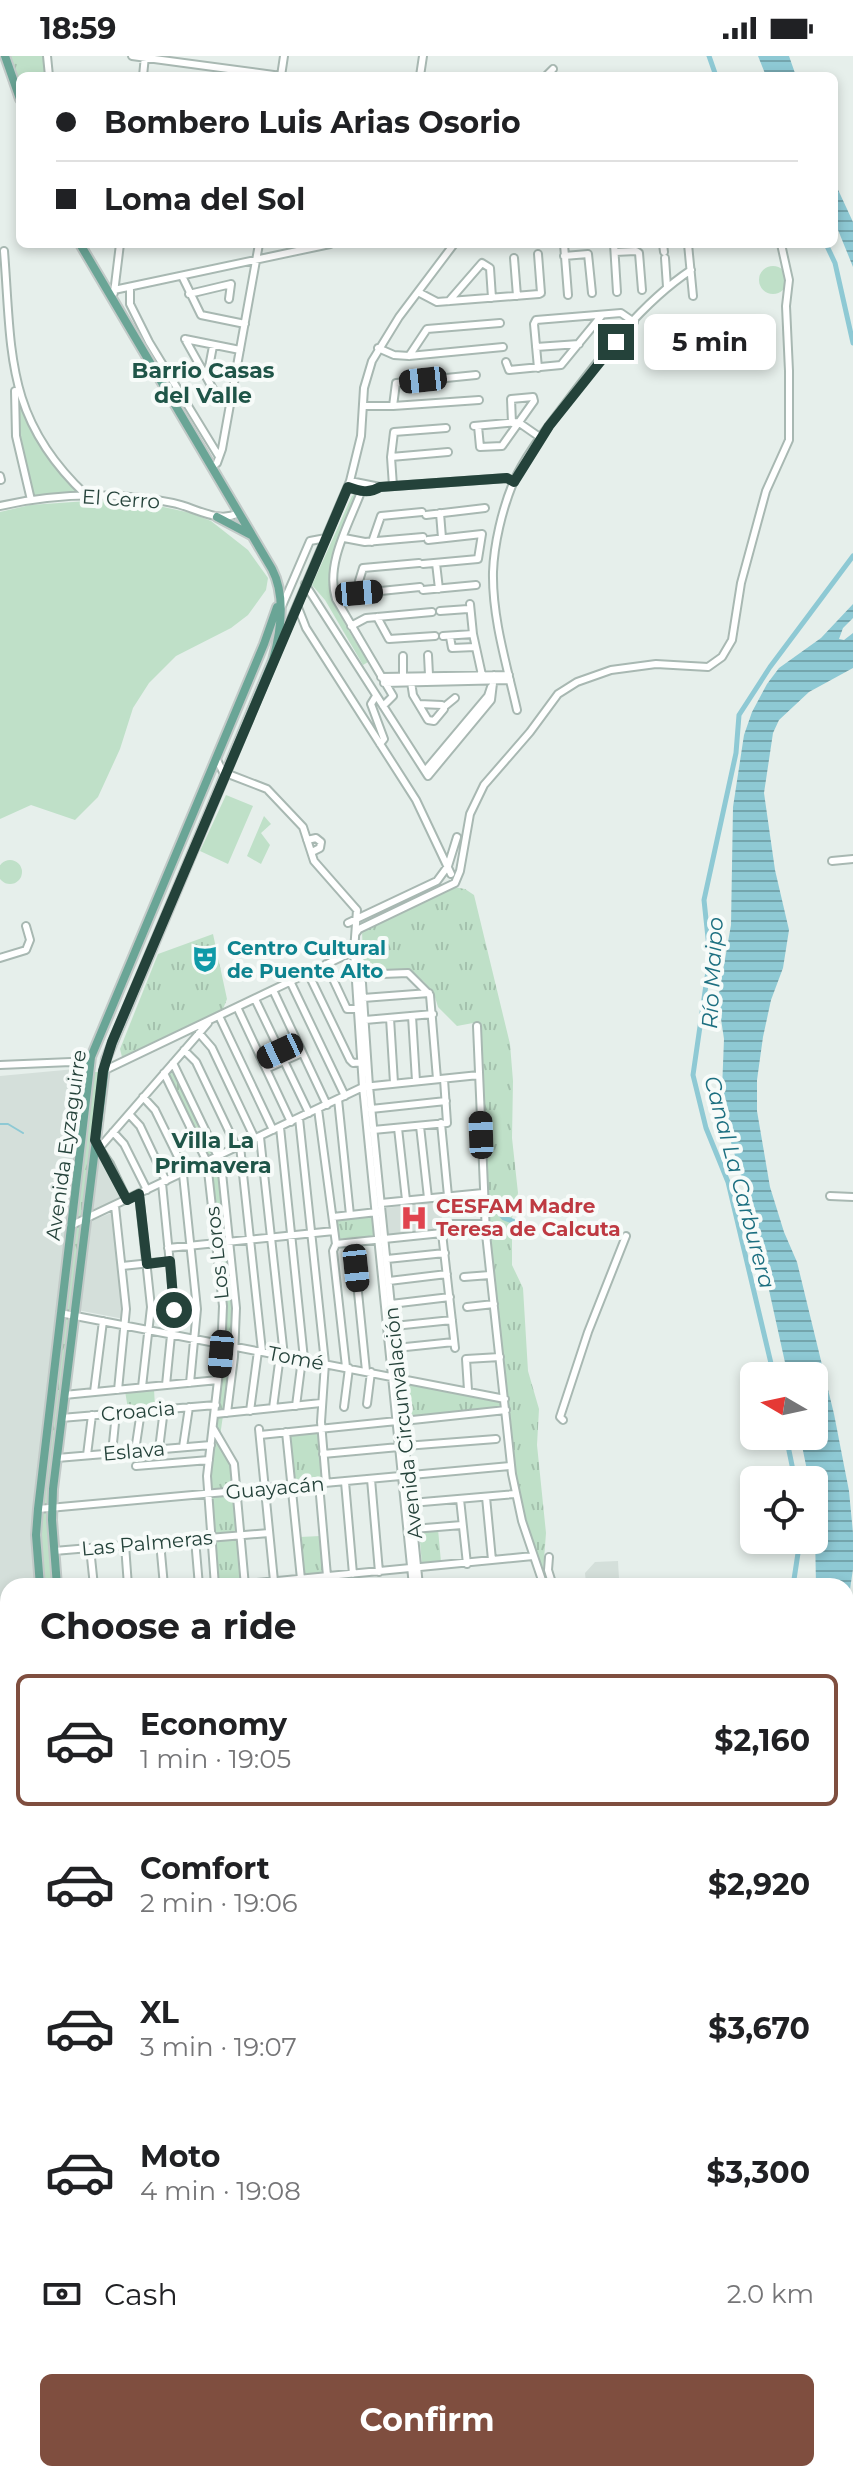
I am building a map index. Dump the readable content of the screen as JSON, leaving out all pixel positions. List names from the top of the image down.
{
  "streets": {
    "main road": ["Avenida Eyzaguirre"],
    "street": [
      "El Cerro",
      "Los Loros",
      "Tomé",
      "Croacia",
      "Avenida Circunvalación",
      "Eslava",
      "Guayacán",
      "Las Palmeras"
    ]
  },
  "crossings": [
    ["El Cerro", "Avenida Eyzaguirre"],
    ["Avenida Eyzaguirre", "Tomé"],
    ["Avenida Eyzaguirre", "Croacia"],
    ["Avenida Eyzaguirre", "Eslava"],
    ["Avenida Eyzaguirre", "Guayacán"],
    ["Avenida Eyzaguirre", "Las Palmeras"],
    ["Los Loros", "Tomé"],
    ["Los Loros", "Croacia"],
    ["Los Loros", "Eslava"],
    ["Los Loros", "Guayacán"],
    ["Los Loros", "Las Palmeras"],
    ["Tomé", "Avenida Circunvalación"],
    ["Avenida Circunvalación", "Guayacán"]
  ],
  "districts": ["Barrio Casas del Valle", "Villa La Primavera"],
  "water": ["Río Maipo", "Canal La Carburera"],
  "places": {
    "theatre": ["Centro Cultural de Puente Alto"],
    "hospital": ["CESFAM Madre Teresa de Calcuta"]
  },
  "north": "left",
  "page": {
    "status": "18:59",
    "banner": ["Bombero Luis Arias Osorio", "Loma del Sol"],
    "bubble": "5 min",
    "heading": "Choose a ride",
    "list": [
      {
        "name": "Economy",
        "note": "1 min · 19:05",
        "value": "$2,160"
      },
      {
        "name": "Comfort",
        "note": "2 min · 19:06",
        "value": "$2,920"
      },
      {
        "name": "XL",
        "note": "3 min · 19:07",
        "value": "$3,670"
      },
      {
        "name": "Moto",
        "note": "4 min · 19:08",
        "value": "$3,300"
      }
    ],
    "pay": ["Cash", "2.0 km"],
    "buttons": "Confirm"
  }
}
